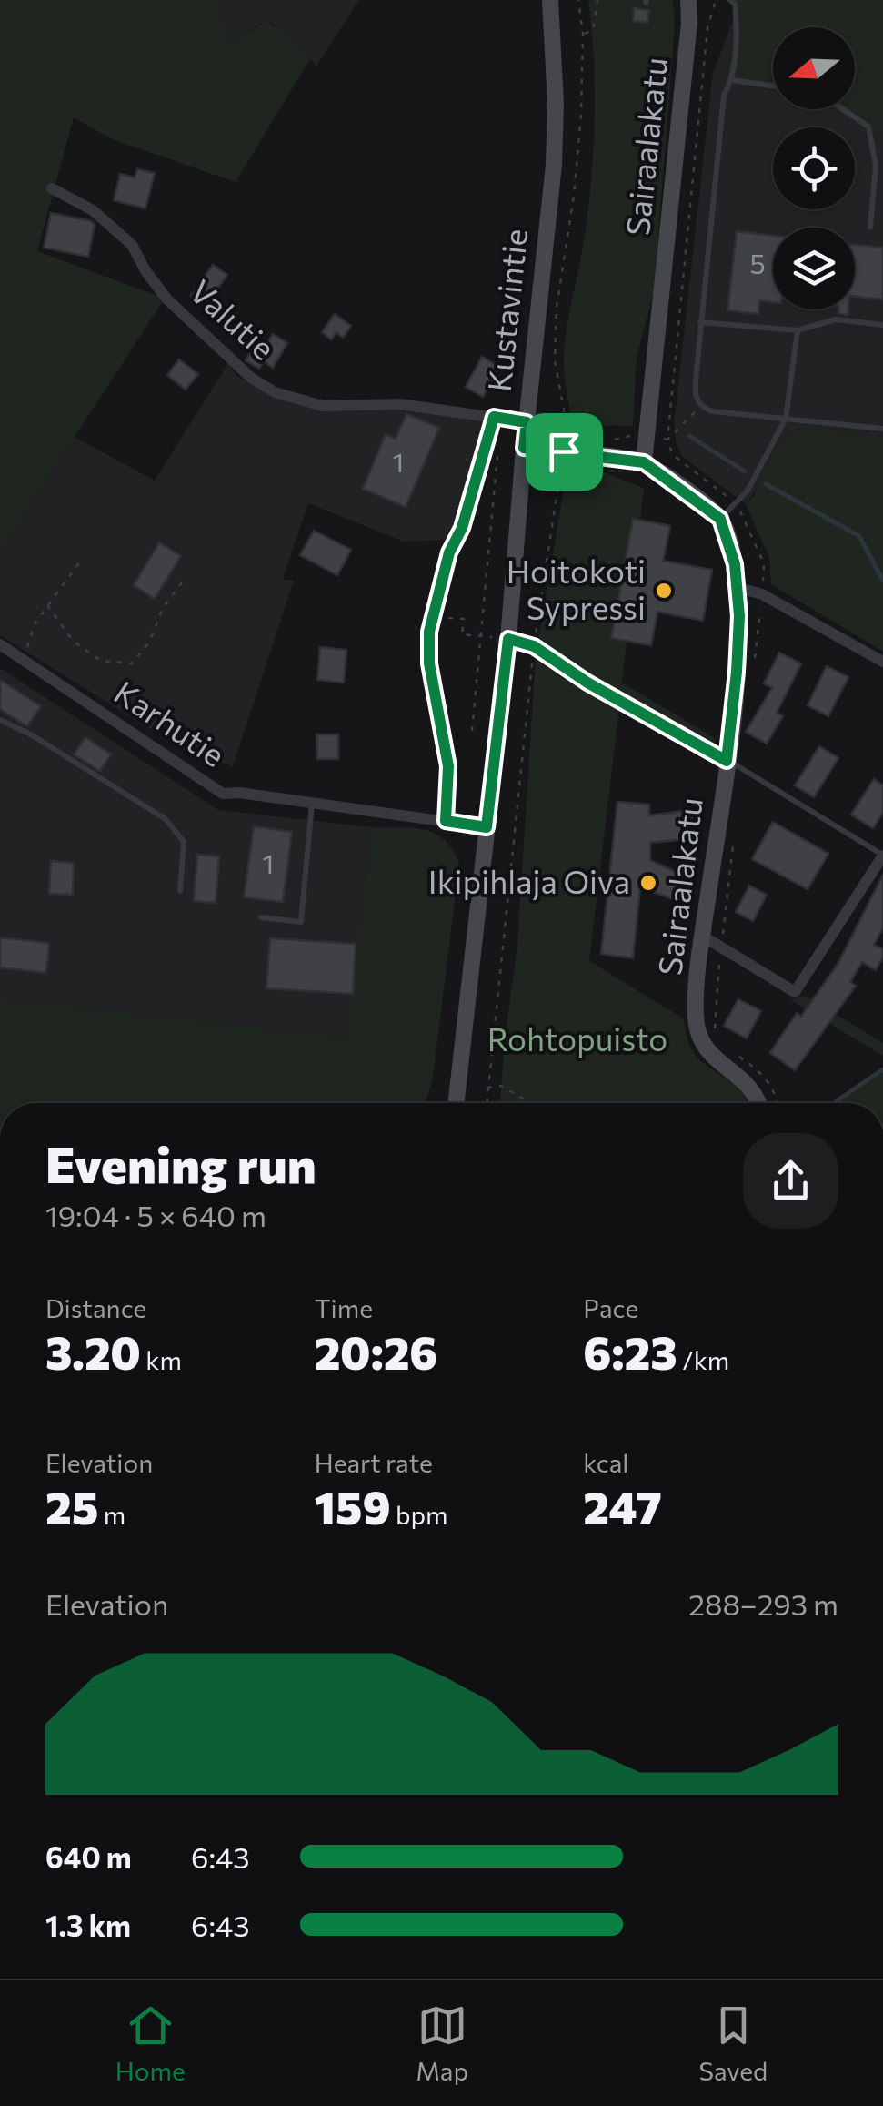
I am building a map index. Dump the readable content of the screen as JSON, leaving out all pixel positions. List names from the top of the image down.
{
  "streets": {
    "street": [
      "Sairaalakatu",
      "Kustavintie",
      "Valutie",
      "Karhutie"
    ]
  },
  "crossings": [
    ["Kustavintie", "Valutie"],
    ["Kustavintie", "Karhutie"]
  ],
  "parks": ["Rohtopuisto"],
  "places": ["Hoitokoti Sypressi", "Ikipihlaja Oiva"],
  "house_numbers": ["5", "1", "1"],
  "north": "left",
  "page": {
    "heading": ["Evening run", "19:04 · 5 × 640 m"],
    "stats": [
      ["Distance", "3.20 km"],
      ["Time", "20:26"],
      ["Pace", "6:23 /km"],
      ["Elevation", "25 m"],
      ["Heart rate", "159 bpm"],
      ["kcal", "247"]
    ],
    "chart": ["Elevation", "288–293 m"],
    "list": [
      {
        "name": "640 m",
        "note": "6:43"
      },
      {
        "name": "1.3 km",
        "note": "6:43"
      }
    ],
    "tabs": ["Home", "Map", "Saved"]
  }
}
